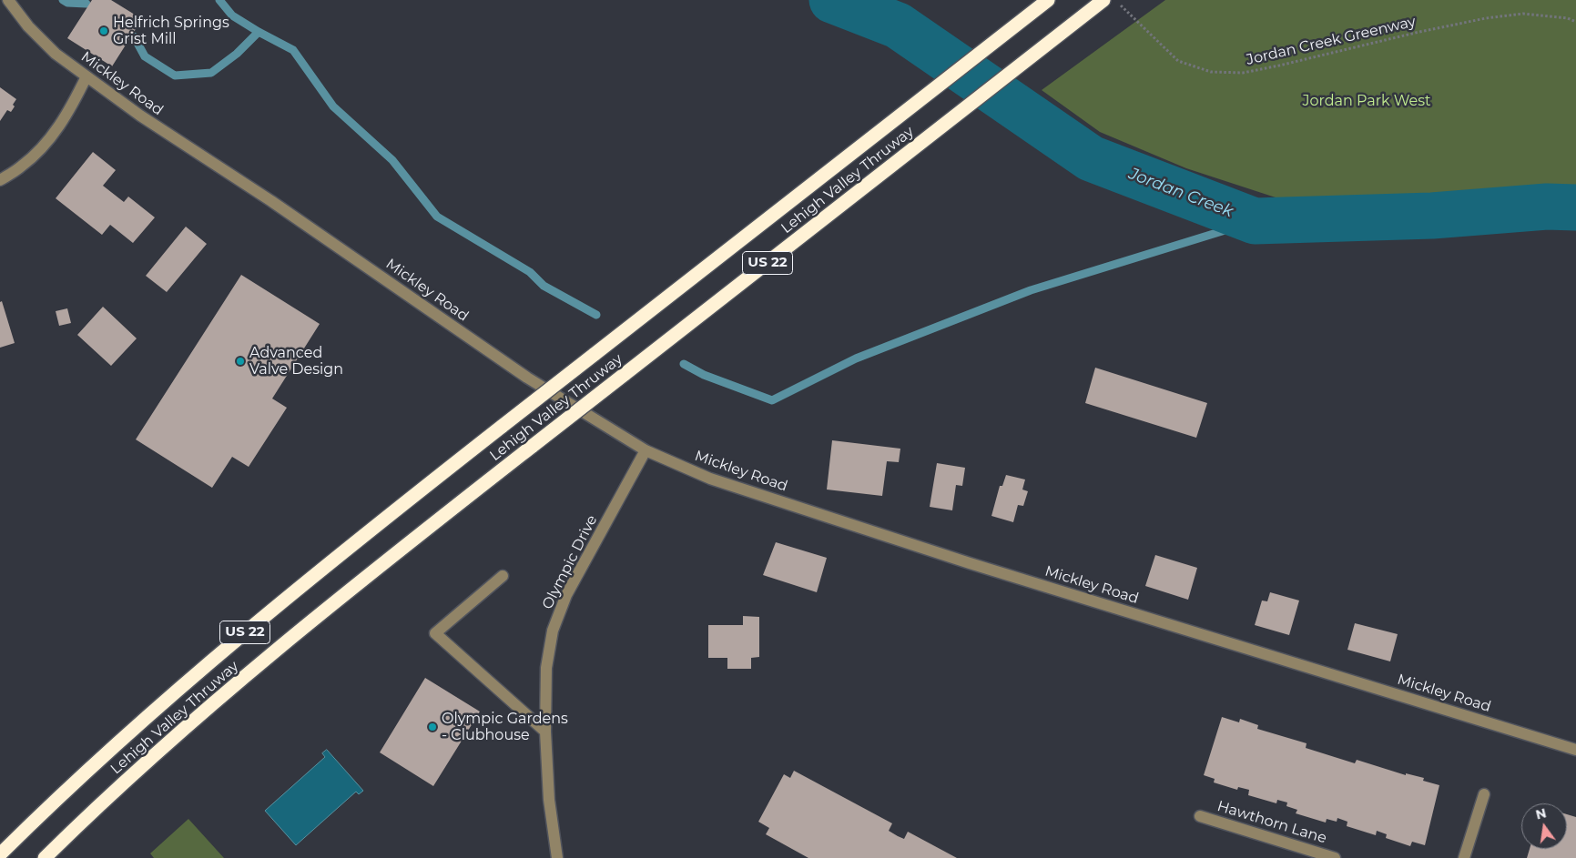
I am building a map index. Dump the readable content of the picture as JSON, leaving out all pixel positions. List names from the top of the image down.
{
  "streets": {
    "highway": ["Lehigh Valley Thruway", "US 22"],
    "street": ["Mickley Road", "Olympic Drive", "Hawthorn Lane"],
    "path": ["Jordan Creek Greenway"]
  },
  "crossings": [
    ["Mickley Road", "Olympic Drive"]
  ],
  "water": ["Jordan Creek"],
  "parks": ["Jordan Park West"],
  "places": ["Helfrich Springs Grist Mill", "Advanced Valve Design", "Olympic Gardens - Clubhouse"],
  "north": "top"
}
